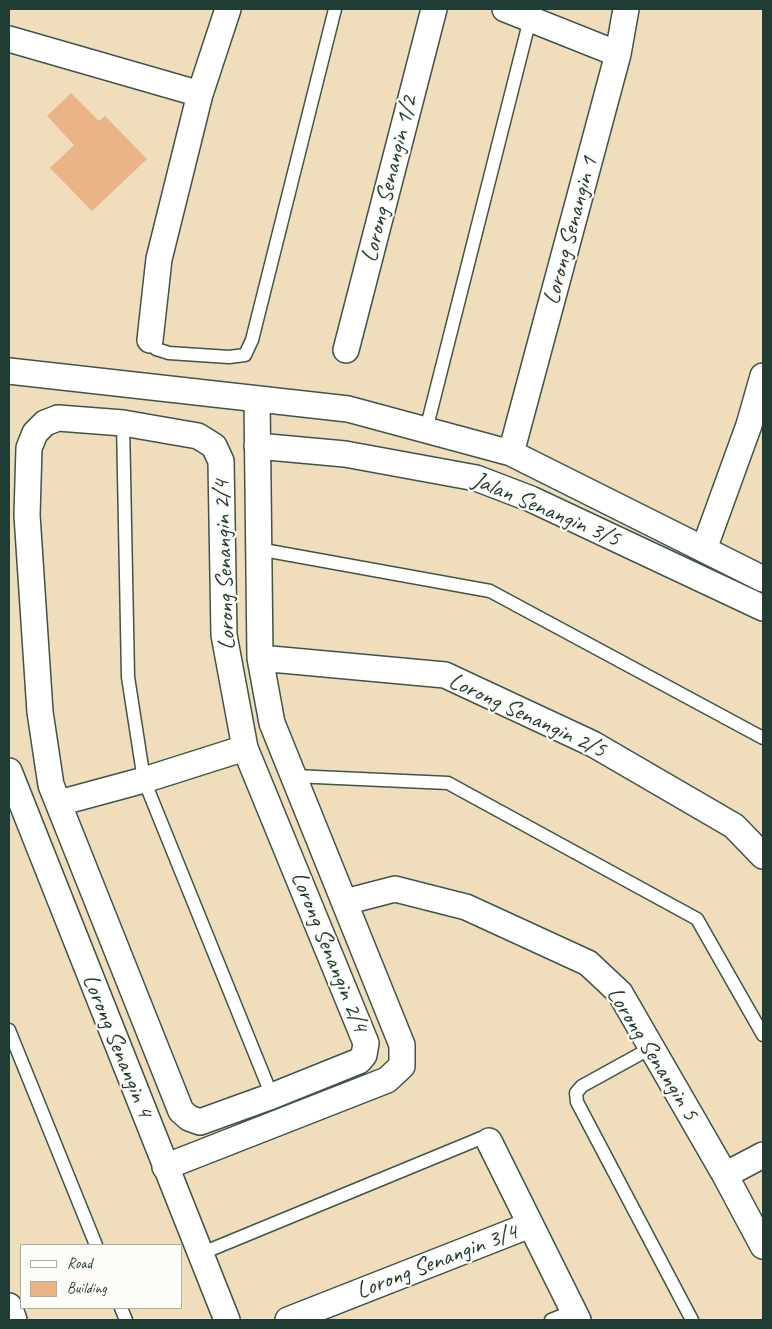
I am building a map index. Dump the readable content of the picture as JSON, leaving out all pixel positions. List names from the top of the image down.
{
  "streets": {
    "street": [
      "Lorong Senangin 1/2",
      "Lorong Senangin 1",
      "Jalan Senangin 3/5",
      "Lorong Senangin 2/4",
      "Lorong Senangin 2/5",
      "Lorong Senangin 4",
      "Lorong Senangin 5",
      "Lorong Senangin 3/4"
    ]
  },
  "crossings": [
    ["Jalan Senangin 3/5", "Lorong Senangin 2/4"],
    ["Lorong Senangin 2/4", "Lorong Senangin 2/5"],
    ["Lorong Senangin 2/4", "Lorong Senangin 4"],
    ["Lorong Senangin 2/4", "Lorong Senangin 5"]
  ],
  "legend": ["Road", "Building"]
}
